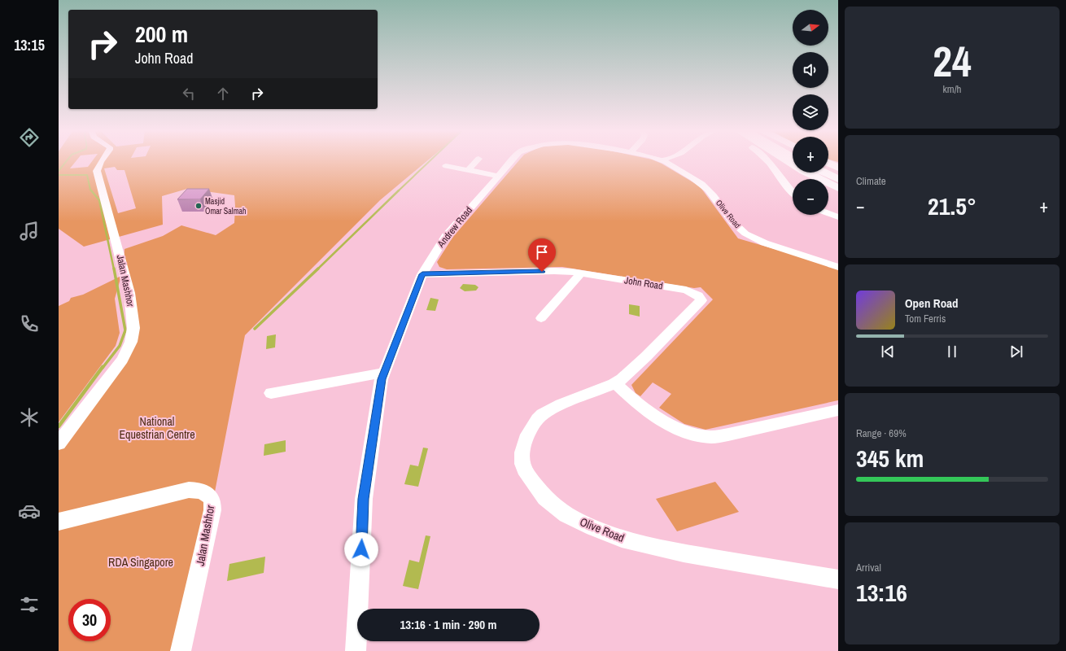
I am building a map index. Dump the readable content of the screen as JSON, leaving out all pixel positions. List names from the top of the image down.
{
  "streets": {
    "street": [
      "Olive Road",
      "Andrew Road",
      "Jalan Mashhor",
      "John Road"
    ]
  },
  "crossings": [
    ["Olive Road", "John Road"],
    ["Andrew Road", "John Road"]
  ],
  "parks": ["National Equestrian Centre", "RDA Singapore"],
  "places": ["Masjid Omar Salmah"],
  "north": "right",
  "page": {
    "tabs": "13:15",
    "tile": [
      ["24", "km/h"],
      "Climate",
      ["Range · 69%", "345 km"],
      ["Arrival", "13:16"]
    ],
    "map_buttons": ["+", "−"],
    "turn": ["200 m", "John Road"],
    "heat": ["−", "21.5°", "+"],
    "song": ["Open Road", "Tom Ferris"],
    "limit": "30",
    "trip": "13:16 · 1 min · 290 m"
  }
}
